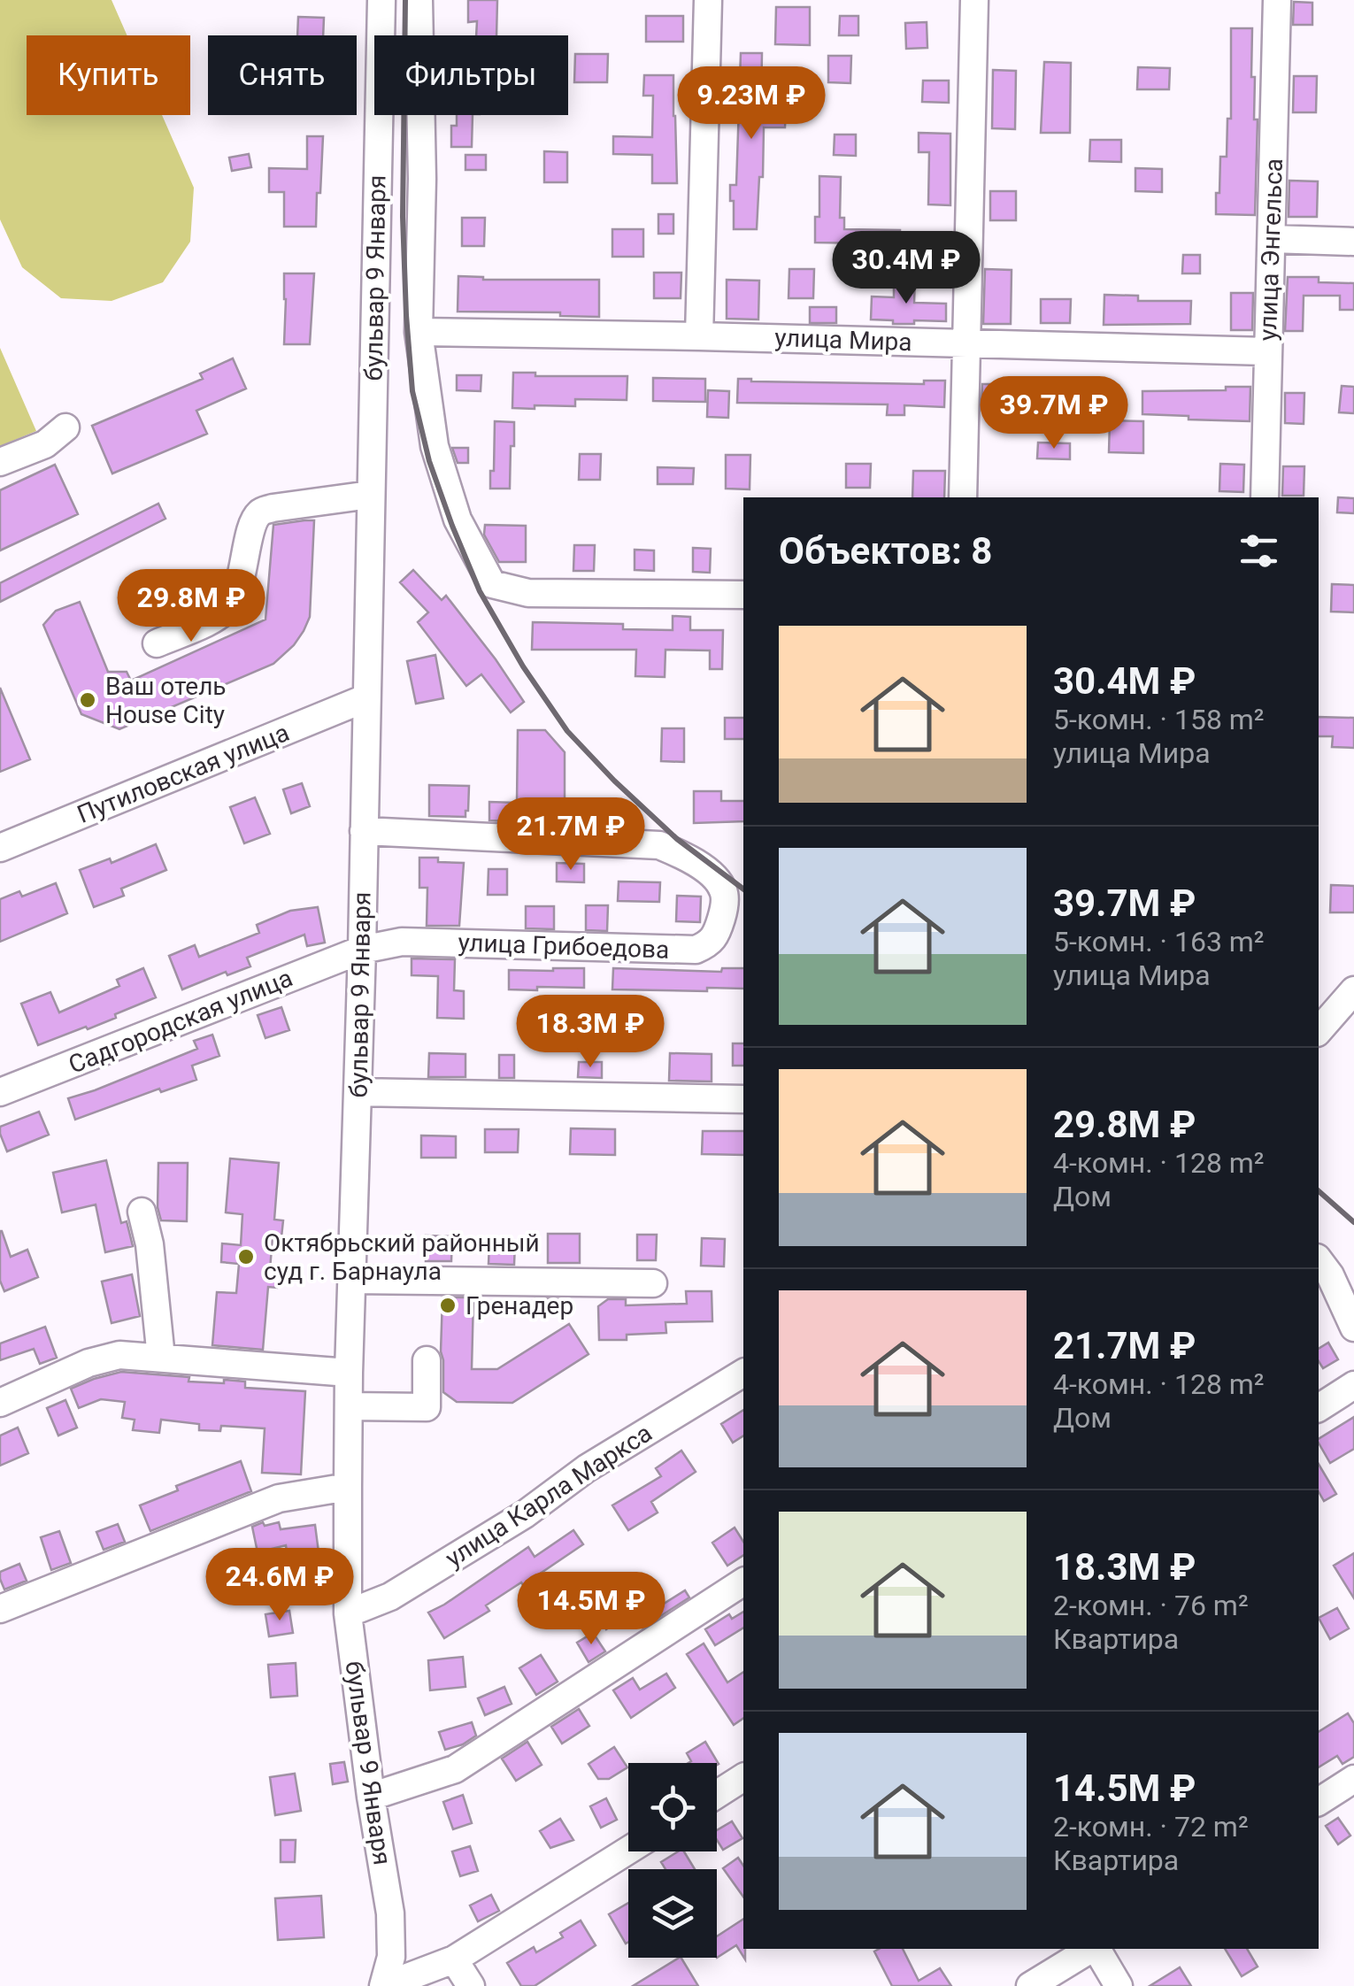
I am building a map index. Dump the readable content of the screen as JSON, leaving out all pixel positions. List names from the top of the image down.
{
  "streets": {
    "street": [
      "улица Энгельса",
      "бульвар 9 Января",
      "улица Мира",
      "Путиловская улица",
      "улица Грибоедова",
      "Садгородская улица",
      "улица Карла Маркса"
    ]
  },
  "crossings": [
    ["улица Энгельса", "улица Мира"],
    ["бульвар 9 Января", "улица Мира"],
    ["бульвар 9 Января", "Путиловская улица"],
    ["бульвар 9 Января", "улица Грибоедова"],
    ["бульвар 9 Января", "Садгородская улица"],
    ["бульвар 9 Января", "улица Карла Маркса"],
    ["улица Грибоедова", "Садгородская улица"]
  ],
  "places": ["Ваш отель House City", "Октябрьский районный суд г. Барнаула", "Гренадер"],
  "page": {
    "chip": ["Купить", "Снять", "Фильтры"],
    "price": [
      "9.23M ₽",
      "30.4M ₽",
      "39.7M ₽",
      "29.8M ₽",
      "21.7M ₽",
      "18.3M ₽",
      "24.6M ₽",
      "14.5M ₽"
    ],
    "heading": "Объектов: 8",
    "list": [
      {
        "name": "30.4M ₽",
        "note": "5-комн. · 158 m² · улица Мира"
      },
      {
        "name": "39.7M ₽",
        "note": "5-комн. · 163 m² · улица Мира"
      },
      {
        "name": "29.8M ₽",
        "note": "4-комн. · 128 m² · Дом"
      },
      {
        "name": "21.7M ₽",
        "note": "4-комн. · 128 m² · Дом"
      },
      {
        "name": "18.3M ₽",
        "note": "2-комн. · 76 m² · Квартира"
      },
      {
        "name": "14.5M ₽",
        "note": "2-комн. · 72 m² · Квартира"
      }
    ]
  }
}
